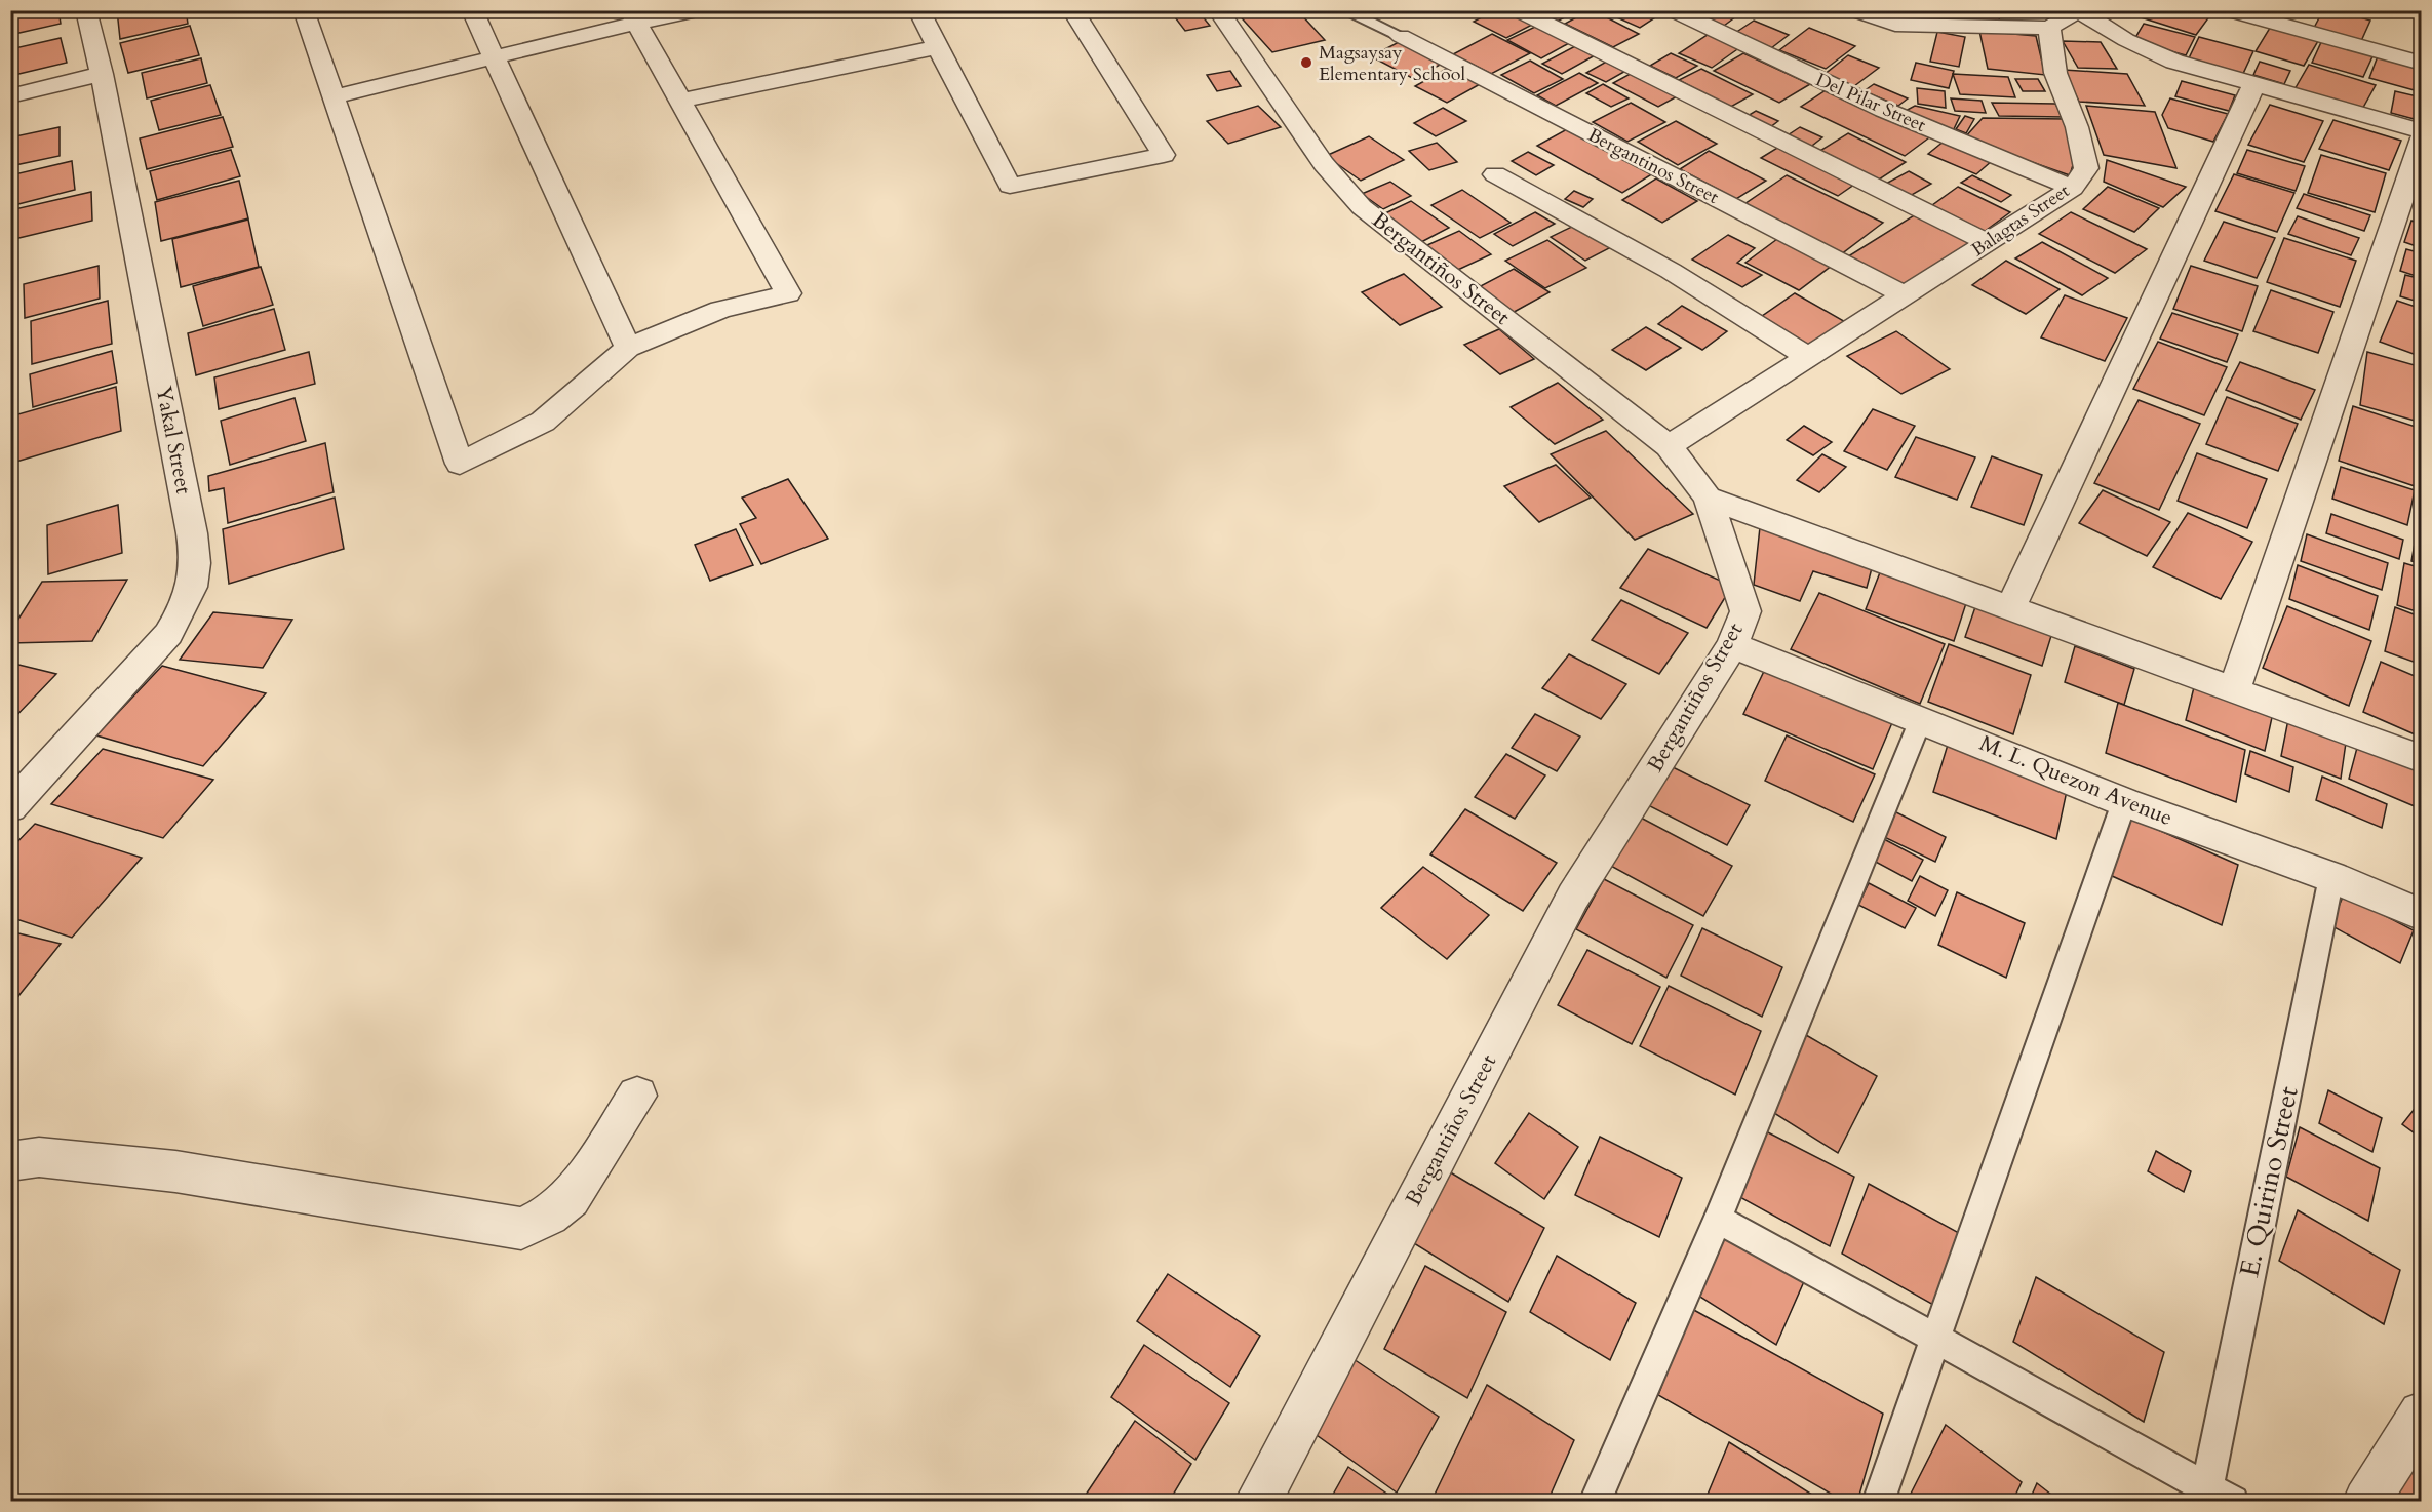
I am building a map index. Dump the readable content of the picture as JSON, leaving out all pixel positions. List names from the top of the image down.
{
  "streets": {
    "street": [
      "Del Pilar Street",
      "Bergantinos Street",
      "Balagtas Street",
      "Bergantiños Street",
      "Yakal Street",
      "M. L. Quezon Avenue"
    ],
    "lane": ["E. Quirino Street"]
  },
  "crossings": [
    ["Del Pilar Street", "Balagtas Street"],
    ["Bergantinos Street", "Balagtas Street"],
    ["Balagtas Street", "Bergantiños Street"],
    ["Bergantiños Street", "M. L. Quezon Avenue"],
    ["M. L. Quezon Avenue", "E. Quirino Street"]
  ],
  "places": ["Magsaysay Elementary School"]
}
